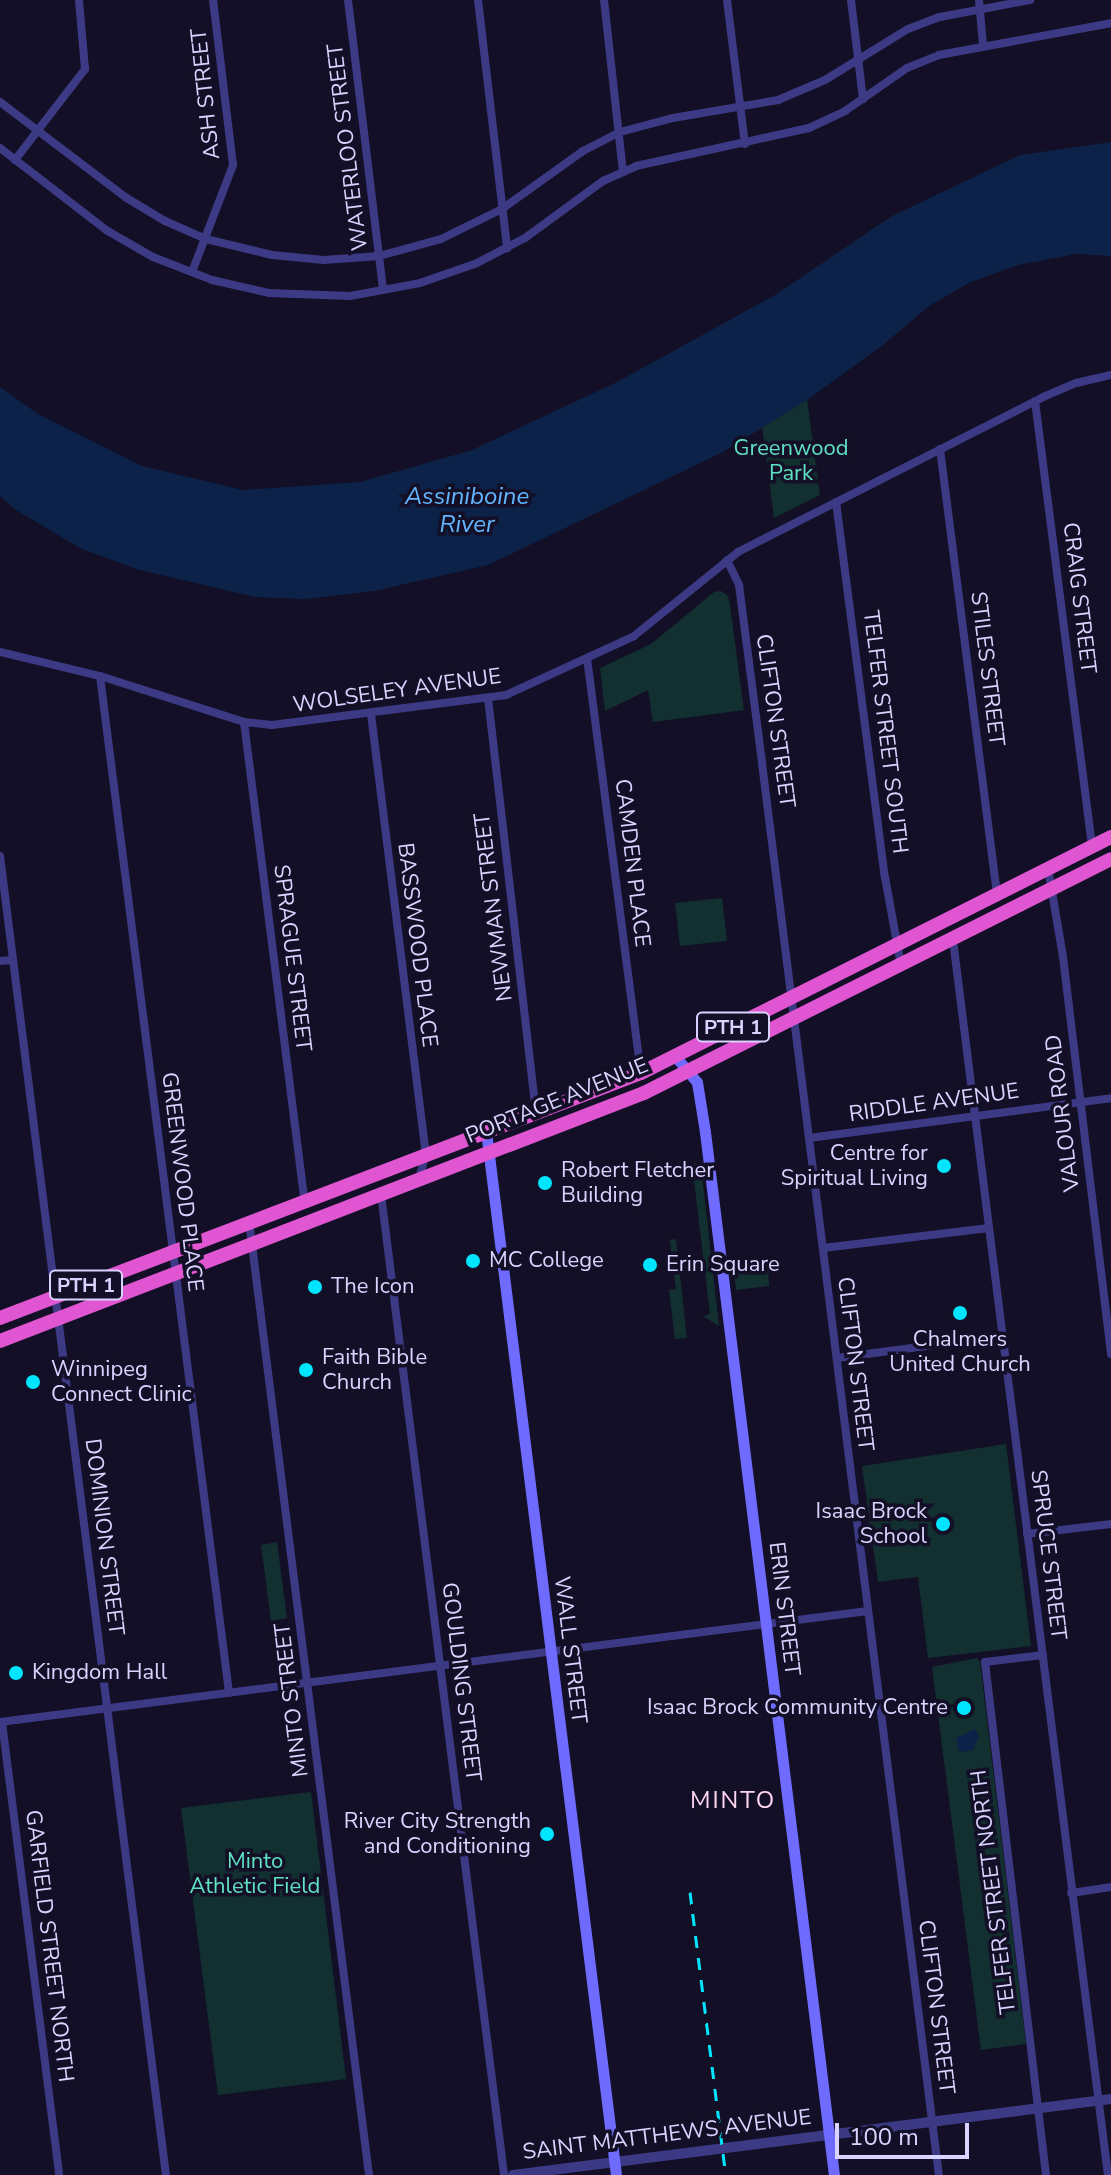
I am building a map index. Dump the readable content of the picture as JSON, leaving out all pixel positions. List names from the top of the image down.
{
  "streets": {
    "highway": ["PTH 1", "PORTAGE AVENUE"],
    "main road": ["ERIN STREET", "WALL STREET"],
    "street": [
      "ASH STREET",
      "WATERLOO STREET",
      "CRAIG STREET",
      "STILES STREET",
      "WOLSELEY AVENUE",
      "CLIFTON STREET",
      "TELFER STREET SOUTH",
      "CAMDEN PLACE",
      "NEWMAN STREET",
      "BASSWOOD PLACE",
      "SPRAGUE STREET",
      "RIDDLE AVENUE",
      "VALOUR ROAD",
      "GREENWOOD PLACE",
      "DOMINION STREET",
      "SPRUCE STREET",
      "GOULDING STREET",
      "MINTO STREET",
      "TELFER STREET NORTH",
      "GARFIELD STREET NORTH",
      "SAINT MATTHEWS AVENUE"
    ]
  },
  "crossings": [
    ["CRAIG STREET", "WOLSELEY AVENUE"],
    ["CRAIG STREET", "PORTAGE AVENUE"],
    ["STILES STREET", "WOLSELEY AVENUE"],
    ["STILES STREET", "PORTAGE AVENUE"],
    ["WOLSELEY AVENUE", "CLIFTON STREET"],
    ["WOLSELEY AVENUE", "TELFER STREET SOUTH"],
    ["WOLSELEY AVENUE", "CAMDEN PLACE"],
    ["WOLSELEY AVENUE", "NEWMAN STREET"],
    ["WOLSELEY AVENUE", "BASSWOOD PLACE"],
    ["WOLSELEY AVENUE", "SPRAGUE STREET"],
    ["WOLSELEY AVENUE", "GREENWOOD PLACE"],
    ["CLIFTON STREET", "PORTAGE AVENUE"],
    ["CLIFTON STREET", "RIDDLE AVENUE"],
    ["CLIFTON STREET", "SAINT MATTHEWS AVENUE"],
    ["TELFER STREET SOUTH", "PORTAGE AVENUE"],
    ["CAMDEN PLACE", "PORTAGE AVENUE"],
    ["NEWMAN STREET", "PORTAGE AVENUE"],
    ["BASSWOOD PLACE", "PORTAGE AVENUE"],
    ["SPRAGUE STREET", "PORTAGE AVENUE"],
    ["PORTAGE AVENUE", "VALOUR ROAD"],
    ["PORTAGE AVENUE", "GREENWOOD PLACE"],
    ["PORTAGE AVENUE", "DOMINION STREET"],
    ["PORTAGE AVENUE", "SPRUCE STREET"],
    ["PORTAGE AVENUE", "ERIN STREET"],
    ["PORTAGE AVENUE", "WALL STREET"],
    ["PORTAGE AVENUE", "GOULDING STREET"],
    ["PORTAGE AVENUE", "MINTO STREET"],
    ["RIDDLE AVENUE", "VALOUR ROAD"],
    ["RIDDLE AVENUE", "SPRUCE STREET"],
    ["SPRUCE STREET", "TELFER STREET NORTH"],
    ["SPRUCE STREET", "SAINT MATTHEWS AVENUE"],
    ["ERIN STREET", "SAINT MATTHEWS AVENUE"],
    ["WALL STREET", "SAINT MATTHEWS AVENUE"],
    ["TELFER STREET NORTH", "SAINT MATTHEWS AVENUE"]
  ],
  "districts": ["MINTO"],
  "water": ["Assiniboine River"],
  "parks": ["Greenwood Park", "Minto Athletic Field"],
  "places": [
    "Centre for Spiritual Living",
    "Robert Fletcher Building",
    "MC College",
    "Erin Square",
    "The Icon",
    "Chalmers United Church",
    "Faith Bible Church",
    "Winnipeg Connect Clinic",
    "Isaac Brock School",
    "Kingdom Hall",
    "Isaac Brock Community Centre",
    "River City Strength and Conditioning"
  ],
  "scale_bar": "100 m"
}
